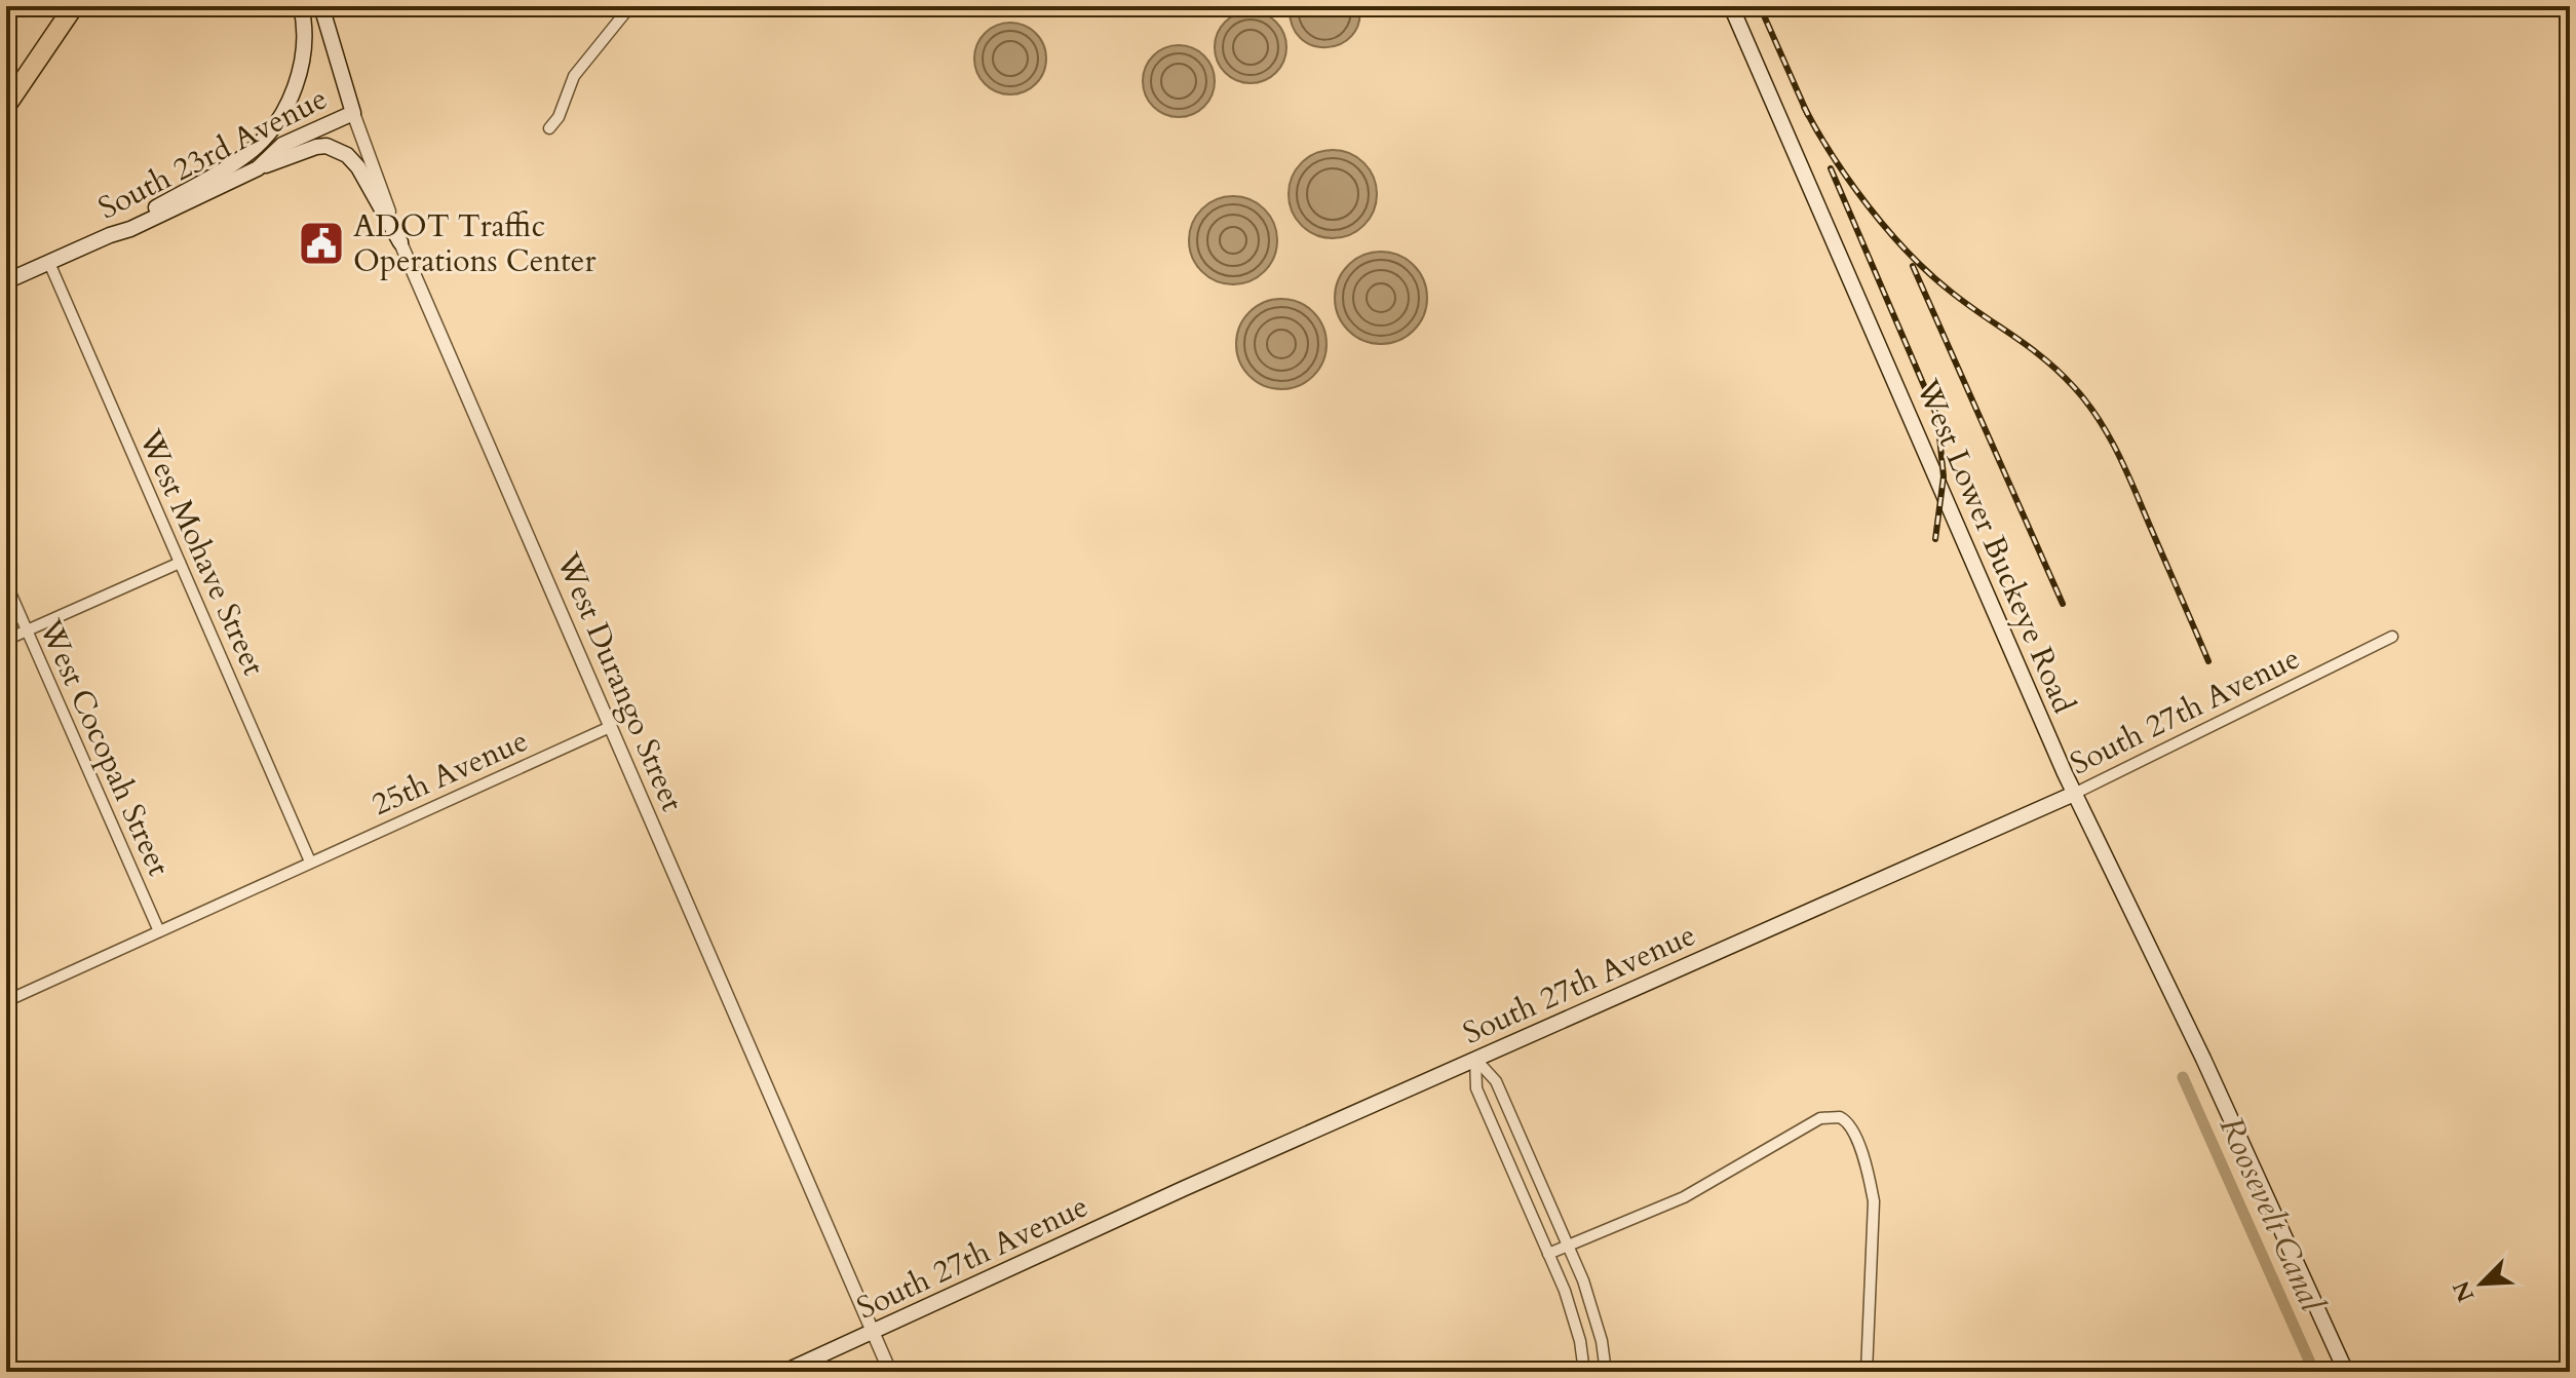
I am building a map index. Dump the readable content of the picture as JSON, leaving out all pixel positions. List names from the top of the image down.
{
  "streets": {
    "main road": [
      "South 23rd Avenue",
      "West Lower Buckeye Road",
      "West Durango Street",
      "South 27th Avenue"
    ],
    "street": ["West Mohave Street", "West Cocopah Street", "25th Avenue"]
  },
  "crossings": [
    ["South 23rd Avenue", "West Mohave Street"],
    ["South 23rd Avenue", "West Durango Street"],
    ["West Lower Buckeye Road", "South 27th Avenue"],
    ["West Mohave Street", "25th Avenue"],
    ["West Durango Street", "South 27th Avenue"],
    ["West Durango Street", "25th Avenue"],
    ["West Cocopah Street", "25th Avenue"]
  ],
  "water": ["Roosevelt Canal"],
  "places": {
    "public building": ["ADOT Traffic Operations Center"]
  },
  "north": "bottom left"
}
